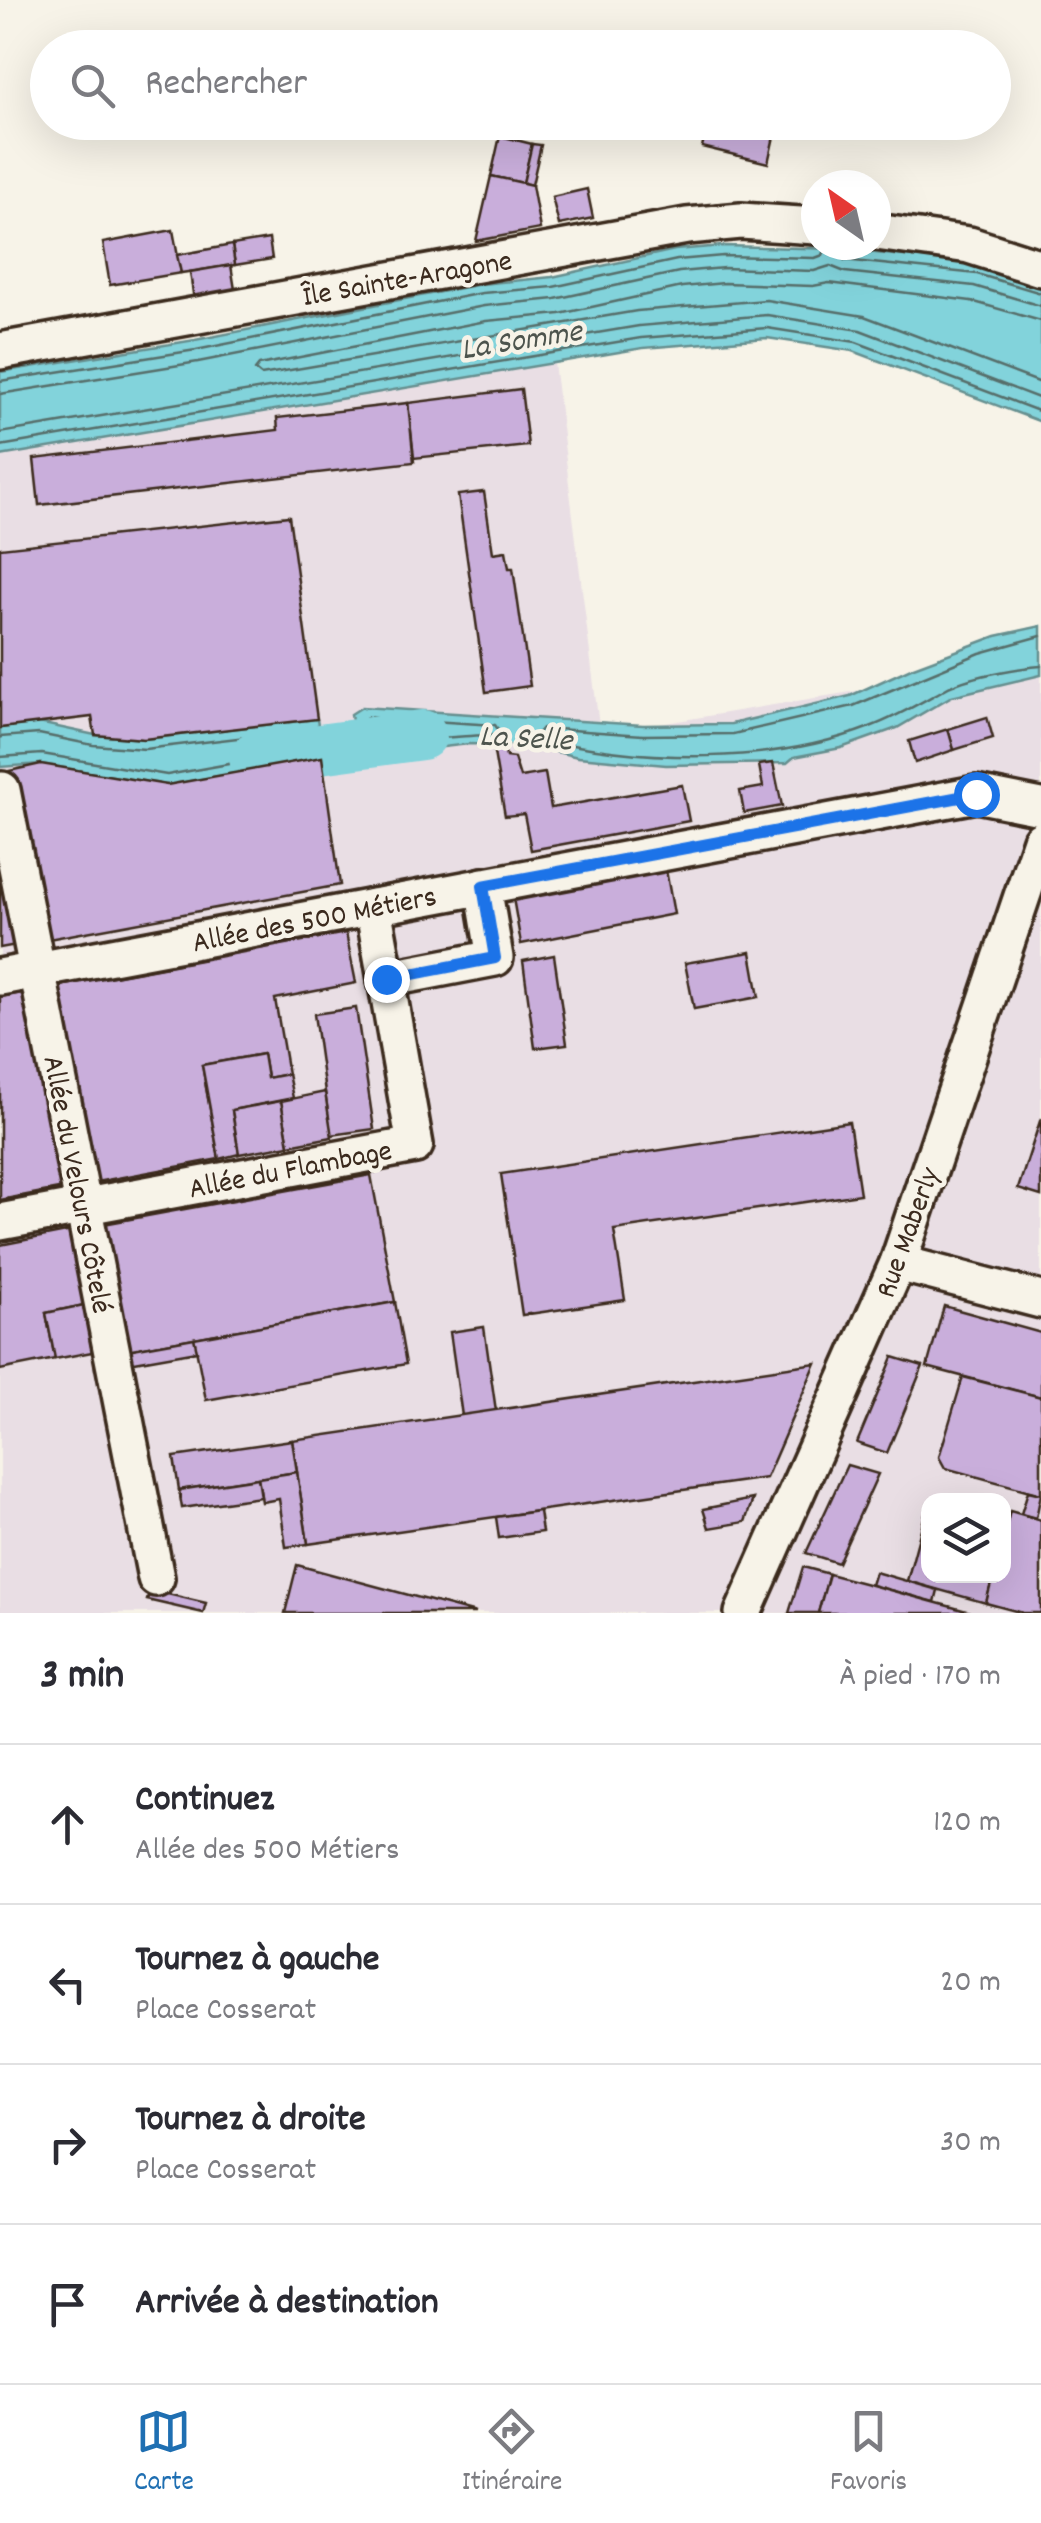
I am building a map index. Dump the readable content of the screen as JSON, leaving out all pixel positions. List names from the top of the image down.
{
  "streets": {
    "street": [
      "Île Sainte-Aragone",
      "Allée des 500 Métiers",
      "Allée du Flambage",
      "Allée du Velours Côtelé",
      "Rue Maberly"
    ]
  },
  "crossings": [
    ["Allée des 500 Métiers", "Allée du Velours Côtelé"],
    ["Allée du Flambage", "Allée du Velours Côtelé"]
  ],
  "water": ["La Somme", "La Selle"],
  "north": "top left",
  "page": {
    "search": "Rechercher",
    "heading": ["3 min", "À pied · 170 m"],
    "list": [
      ["Continuez", "Allée des 500 Métiers", "120 m"],
      ["Tournez à gauche", "Place Cosserat", "20 m"],
      ["Tournez à droite", "Place Cosserat", "30 m"],
      "Arrivée à destination"
    ],
    "nav": ["Carte", "Itinéraire", "Favoris"]
  }
}
